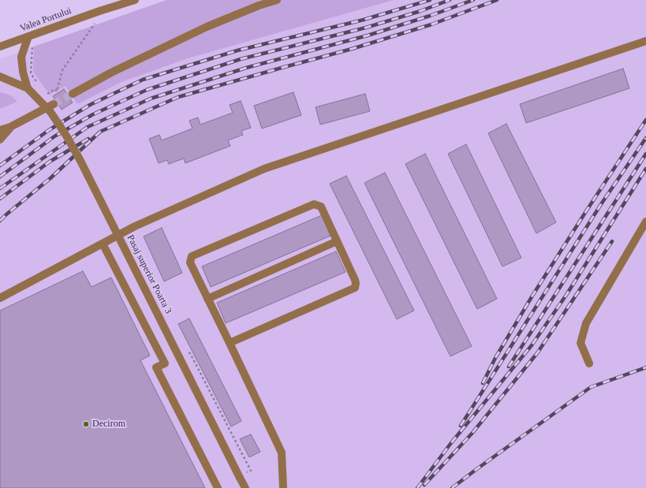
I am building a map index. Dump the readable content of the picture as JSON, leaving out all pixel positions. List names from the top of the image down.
{
  "streets": {
    "street": ["Valea Portului", "Pasaj superior Poarta 3"]
  },
  "crossings": [
    ["Valea Portului", "Pasaj superior Poarta 3"]
  ],
  "places": ["Decirom"]
}
